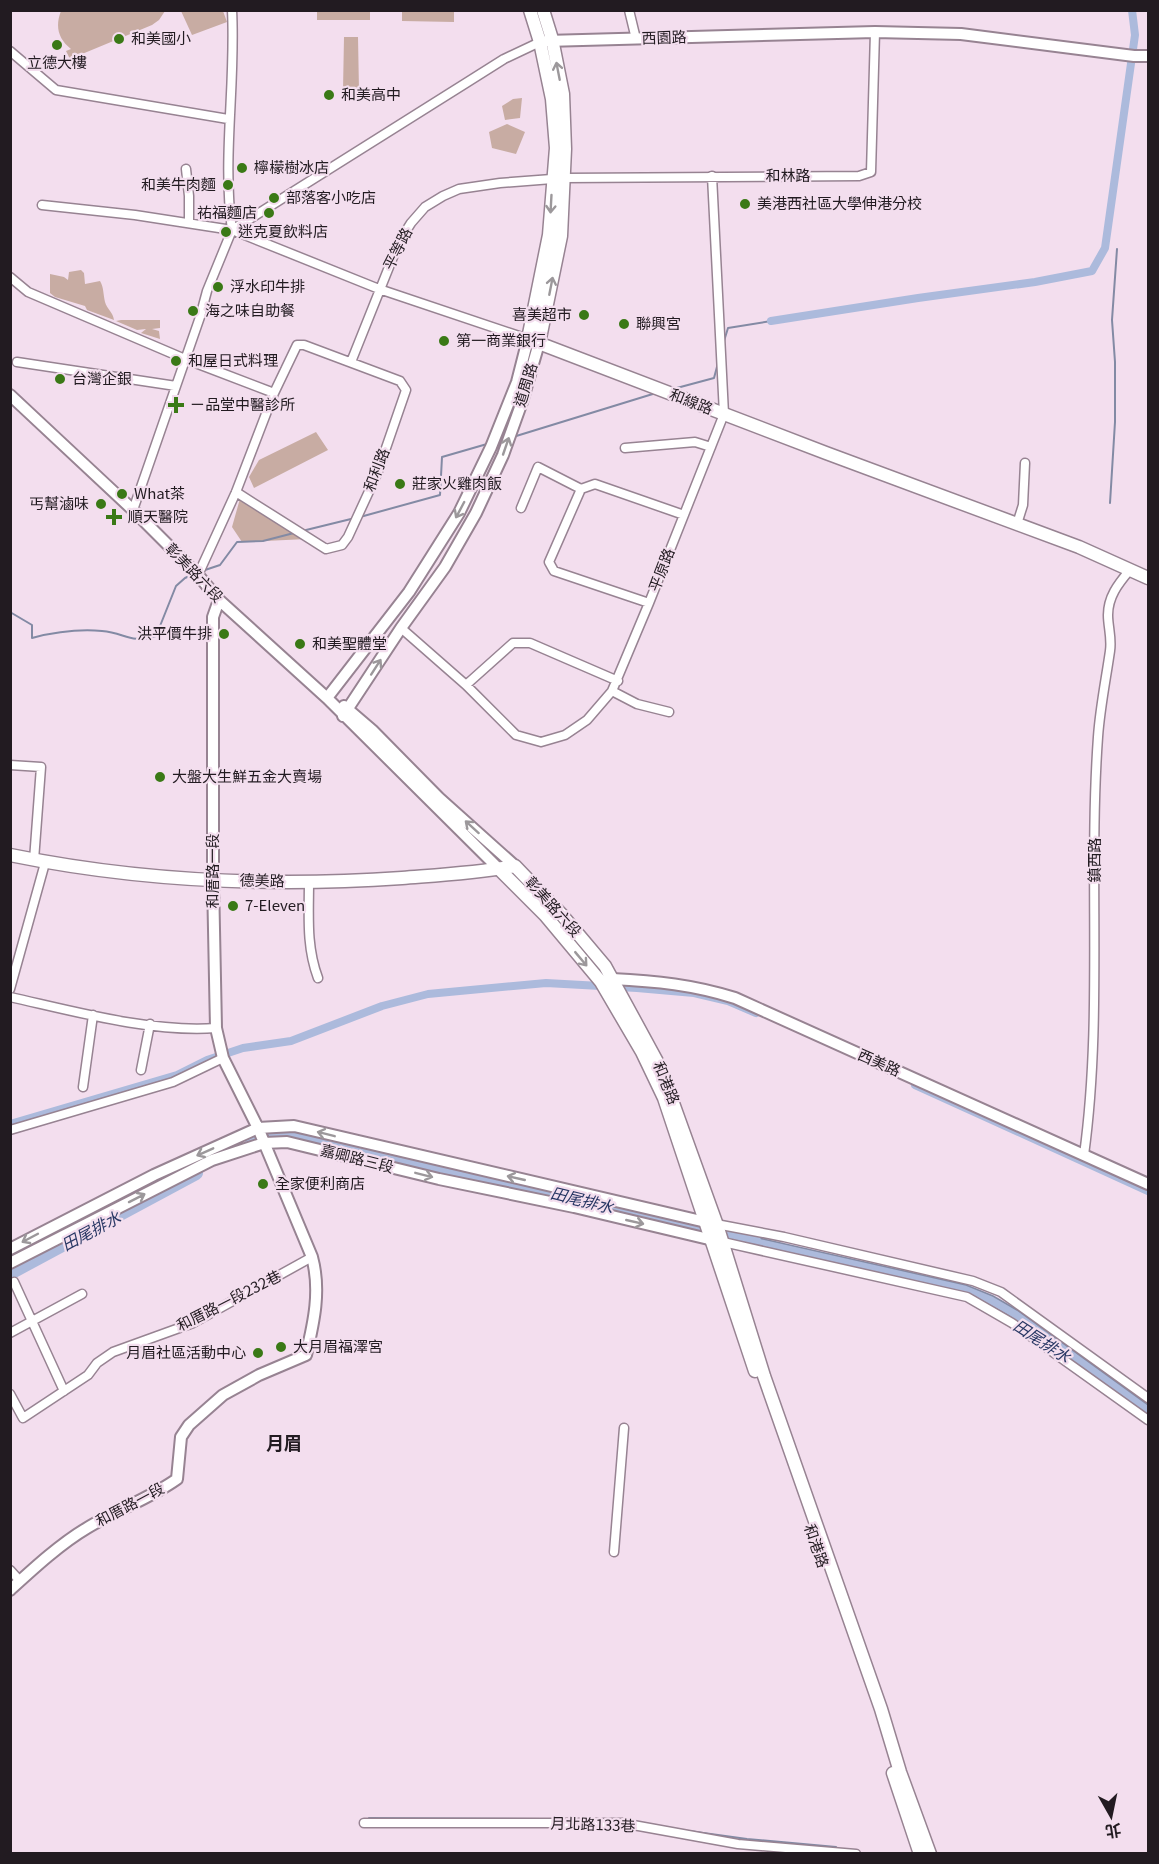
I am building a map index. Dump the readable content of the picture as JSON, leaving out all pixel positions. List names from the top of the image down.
{
  "streets": {
    "main road": [
      "道周路",
      "和線路",
      "彰美路六段",
      "德美路",
      "和港路"
    ],
    "street": [
      "西園路",
      "和林路",
      "平等路",
      "和利路",
      "平原路",
      "鎮西路",
      "和厝路一段",
      "西美路",
      "嘉卿路三段",
      "和厝路一段232巷",
      "月北路133巷"
    ]
  },
  "crossings": [
    ["西園路", "和林路"],
    ["西園路", "道周路"],
    ["西園路", "和線路"],
    ["和林路", "平等路"],
    ["和林路", "道周路"],
    ["和林路", "平原路"],
    ["平等路", "道周路"],
    ["平等路", "和線路"],
    ["平等路", "和利路"],
    ["道周路", "和線路"],
    ["道周路", "平原路"],
    ["道周路", "彰美路六段"],
    ["和線路", "平原路"],
    ["和線路", "鎮西路"],
    ["彰美路六段", "和厝路一段"],
    ["彰美路六段", "德美路"],
    ["彰美路六段", "西美路"],
    ["彰美路六段", "和港路"],
    ["鎮西路", "西美路"],
    ["和厝路一段", "德美路"],
    ["和厝路一段", "嘉卿路三段"],
    ["和厝路一段", "和厝路一段232巷"],
    ["西美路", "和港路"],
    ["和港路", "嘉卿路三段"]
  ],
  "districts": ["月眉"],
  "water": ["田尾排水"],
  "places": {
    "other": [
      "和美國小",
      "立德大樓",
      "和美高中",
      "檸檬樹冰店",
      "和美牛肉麵",
      "部落客小吃店",
      "美港西社區大學伸港分校",
      "祐福麵店",
      "迷克夏飲料店",
      "浮水印牛排",
      "海之味自助餐",
      "喜美超市",
      "聯興宮",
      "第一商業銀行",
      "和屋日式料理",
      "台灣企銀",
      "莊家火雞肉飯",
      "What茶",
      "丐幫滷味",
      "洪平價牛排",
      "和美聖體堂",
      "大盤大生鮮五金大賣場",
      "7-Eleven",
      "全家便利商店",
      "大月眉福澤宮",
      "月眉社區活動中心"
    ],
    "health": ["ㄧ品堂中醫診所", "順天醫院"]
  },
  "north": "bottom"
}
